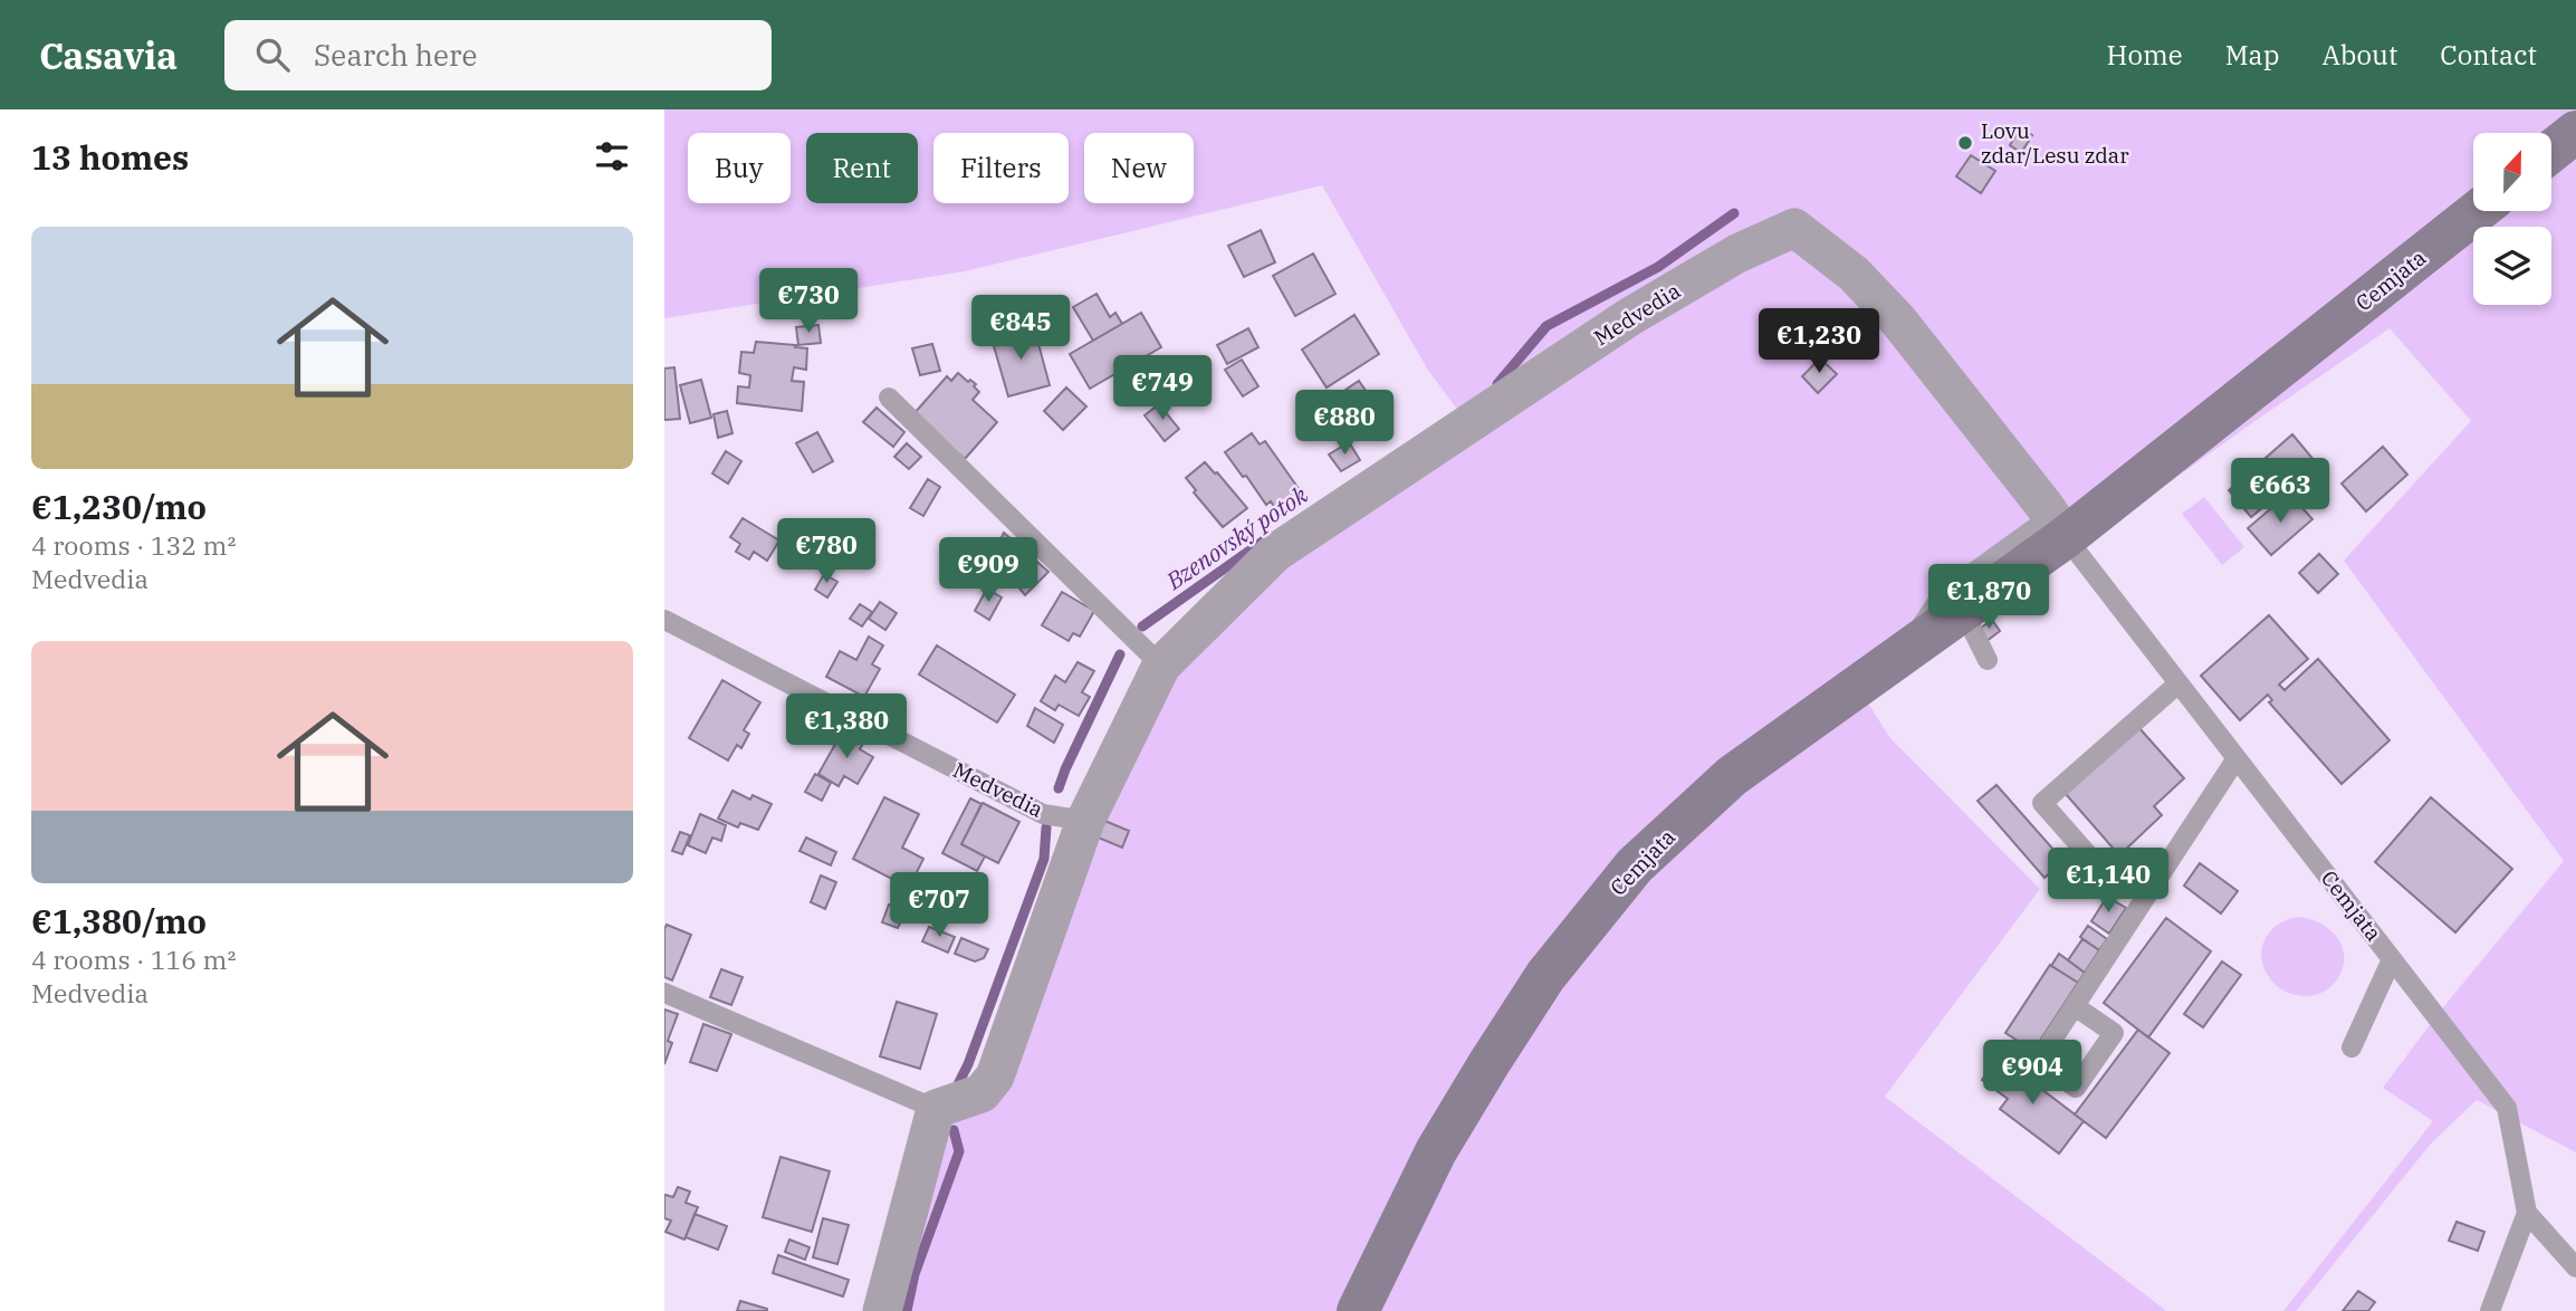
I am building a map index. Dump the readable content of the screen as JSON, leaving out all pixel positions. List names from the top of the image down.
{
  "streets": {
    "main road": ["Cemjata"],
    "street": ["Medvedia"]
  },
  "crossings": [
    ["Cemjata", "Medvedia"]
  ],
  "water": ["Bzenovský potok"],
  "places": ["Lovu zdar/Lesu zdar"],
  "north": "top",
  "page": {
    "header": "Casavia",
    "search": "Search here",
    "nav": [
      "Home",
      "Map",
      "About",
      "Contact"
    ],
    "heading": "13 homes",
    "chip": [
      "Buy",
      "Rent",
      "Filters",
      "New"
    ],
    "list": [
      {
        "name": "€1,230/mo",
        "note": "4 rooms · 132 m² · Medvedia"
      },
      {
        "name": "€1,380/mo",
        "note": "4 rooms · 116 m² · Medvedia"
      }
    ],
    "price": [
      "€730",
      "€845",
      "€1,230",
      "€749",
      "€880",
      "€663",
      "€780",
      "€909",
      "€1,870",
      "€1,380",
      "€1,140",
      "€707",
      "€904"
    ]
  }
}
